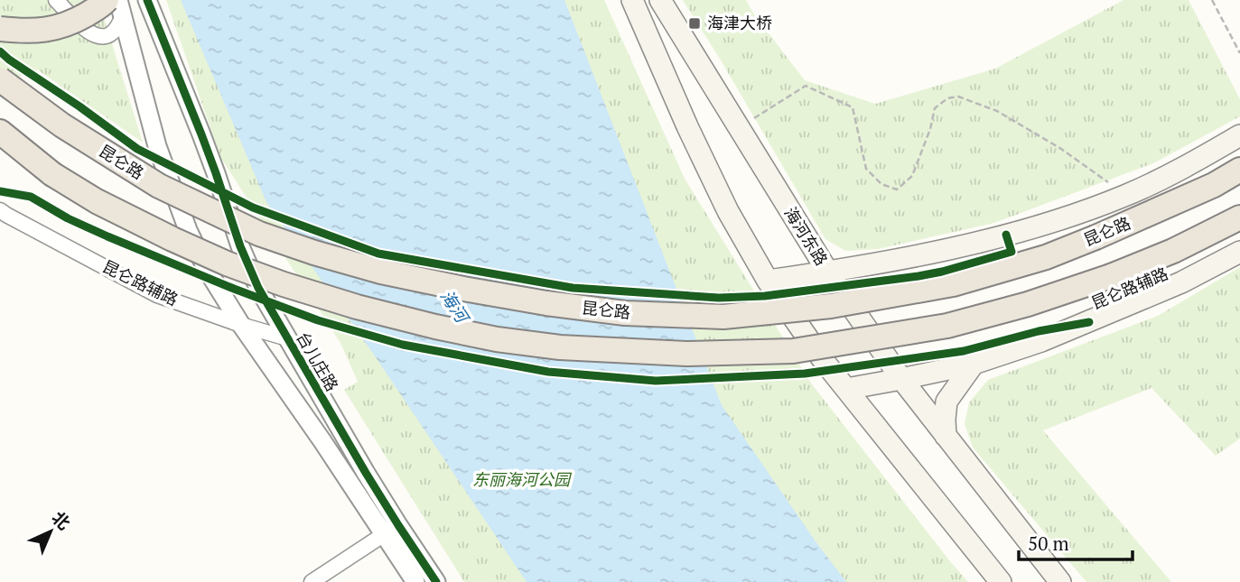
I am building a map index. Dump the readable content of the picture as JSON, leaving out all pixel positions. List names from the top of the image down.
{
  "streets": {
    "highway": ["昆仑路"],
    "main road": ["海河东路", "昆仑路辅路"],
    "street": ["台儿庄路"]
  },
  "crossings": [
    ["海河东路", "昆仑路辅路"],
    ["昆仑路辅路", "台儿庄路"]
  ],
  "water": ["海河"],
  "parks": ["东丽海河公园"],
  "places": {
    "transit": ["海津大桥"]
  },
  "scale_bar": "50 m",
  "north": "top right"
}
